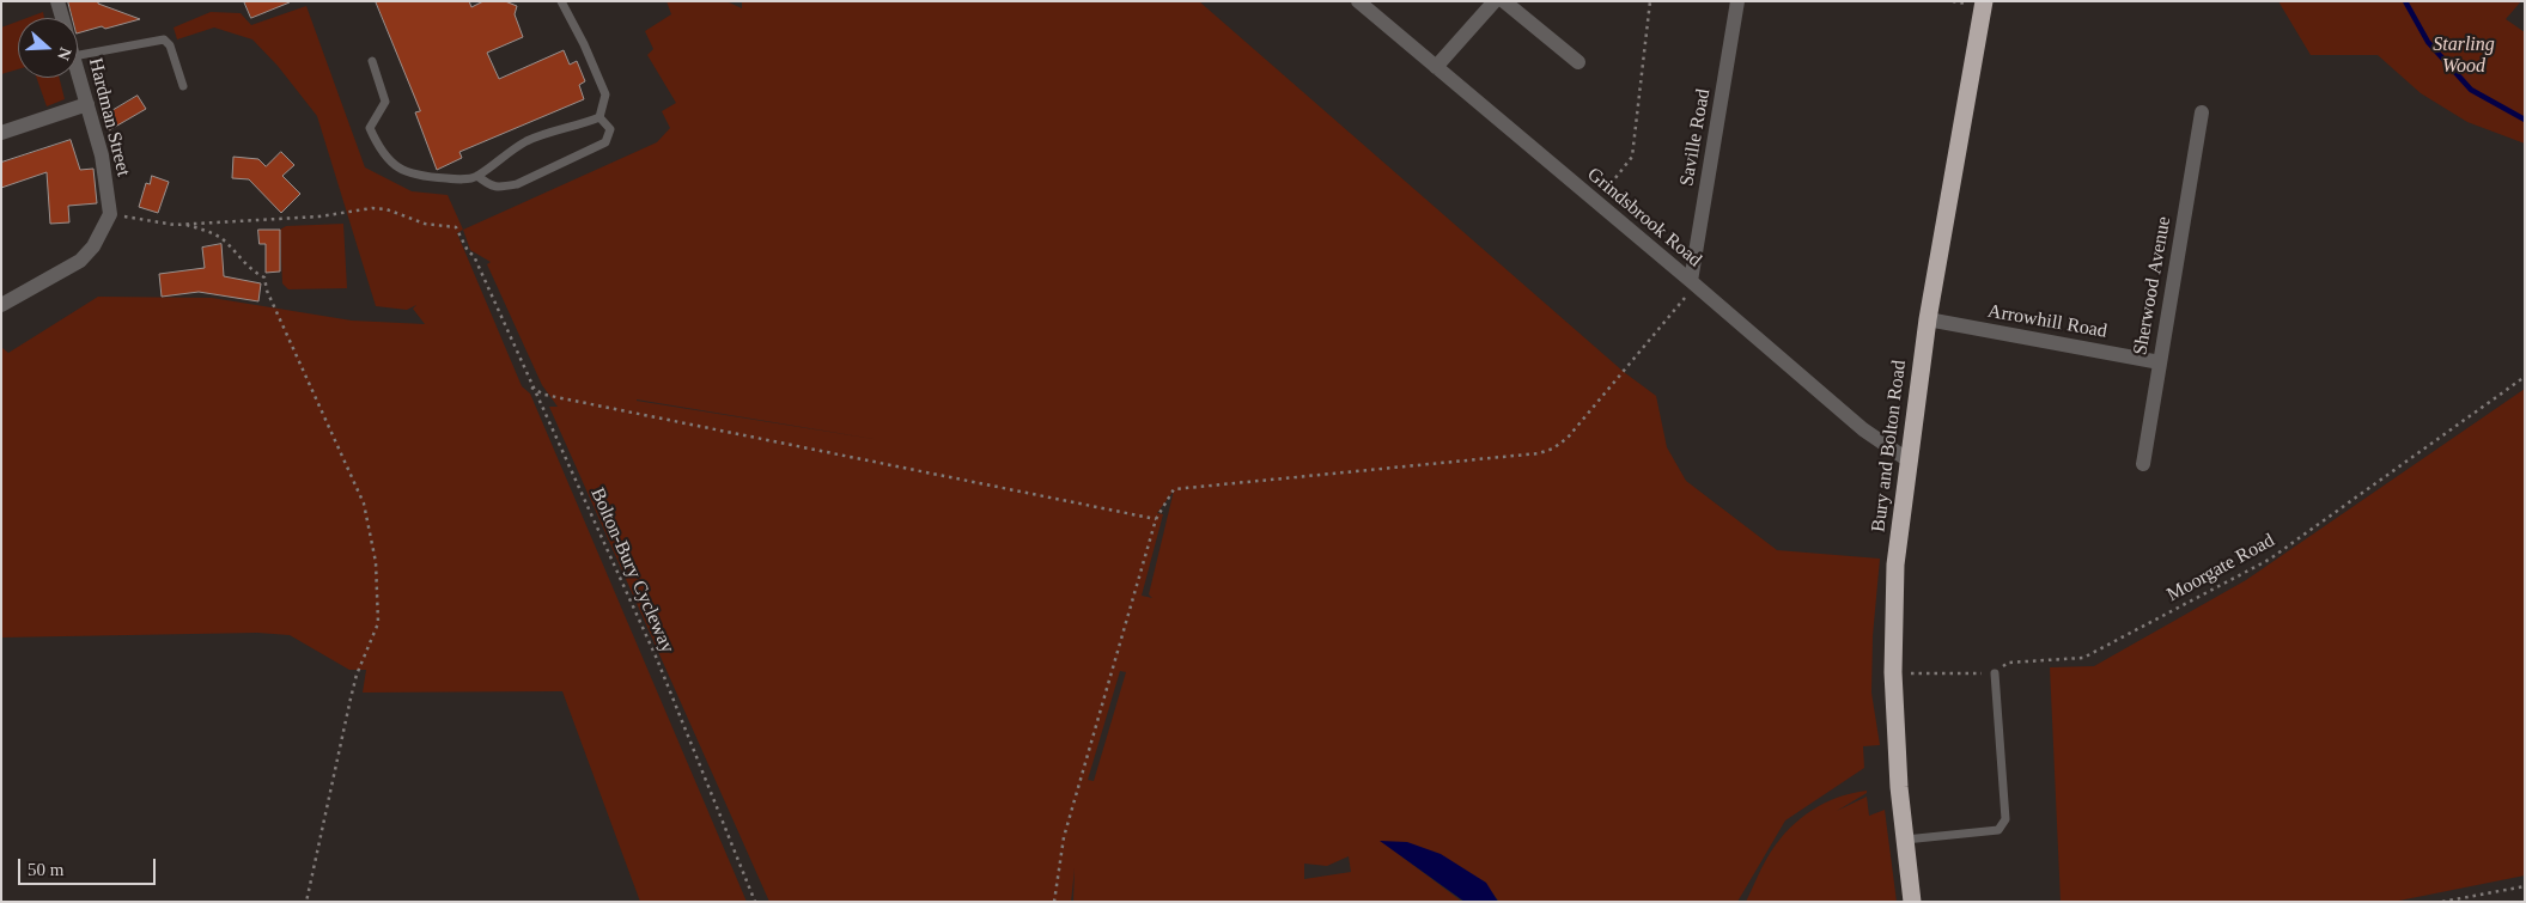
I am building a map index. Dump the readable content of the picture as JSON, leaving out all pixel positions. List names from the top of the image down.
{
  "streets": {
    "highway": ["Bury and Bolton Road"],
    "street": [
      "Hardman Street",
      "Saville Road",
      "Grindsbrook Road",
      "Sherwood Avenue",
      "Arrowhill Road"
    ],
    "path": ["Moorgate Road", "Bolton-Bury Cycleway"]
  },
  "crossings": [
    ["Saville Road", "Grindsbrook Road"],
    ["Grindsbrook Road", "Bury and Bolton Road"],
    ["Sherwood Avenue", "Arrowhill Road"],
    ["Arrowhill Road", "Bury and Bolton Road"],
    ["Bury and Bolton Road", "Moorgate Road"]
  ],
  "parks": ["Starling Wood"],
  "scale_bar": "50 m",
  "north": "right"
}
